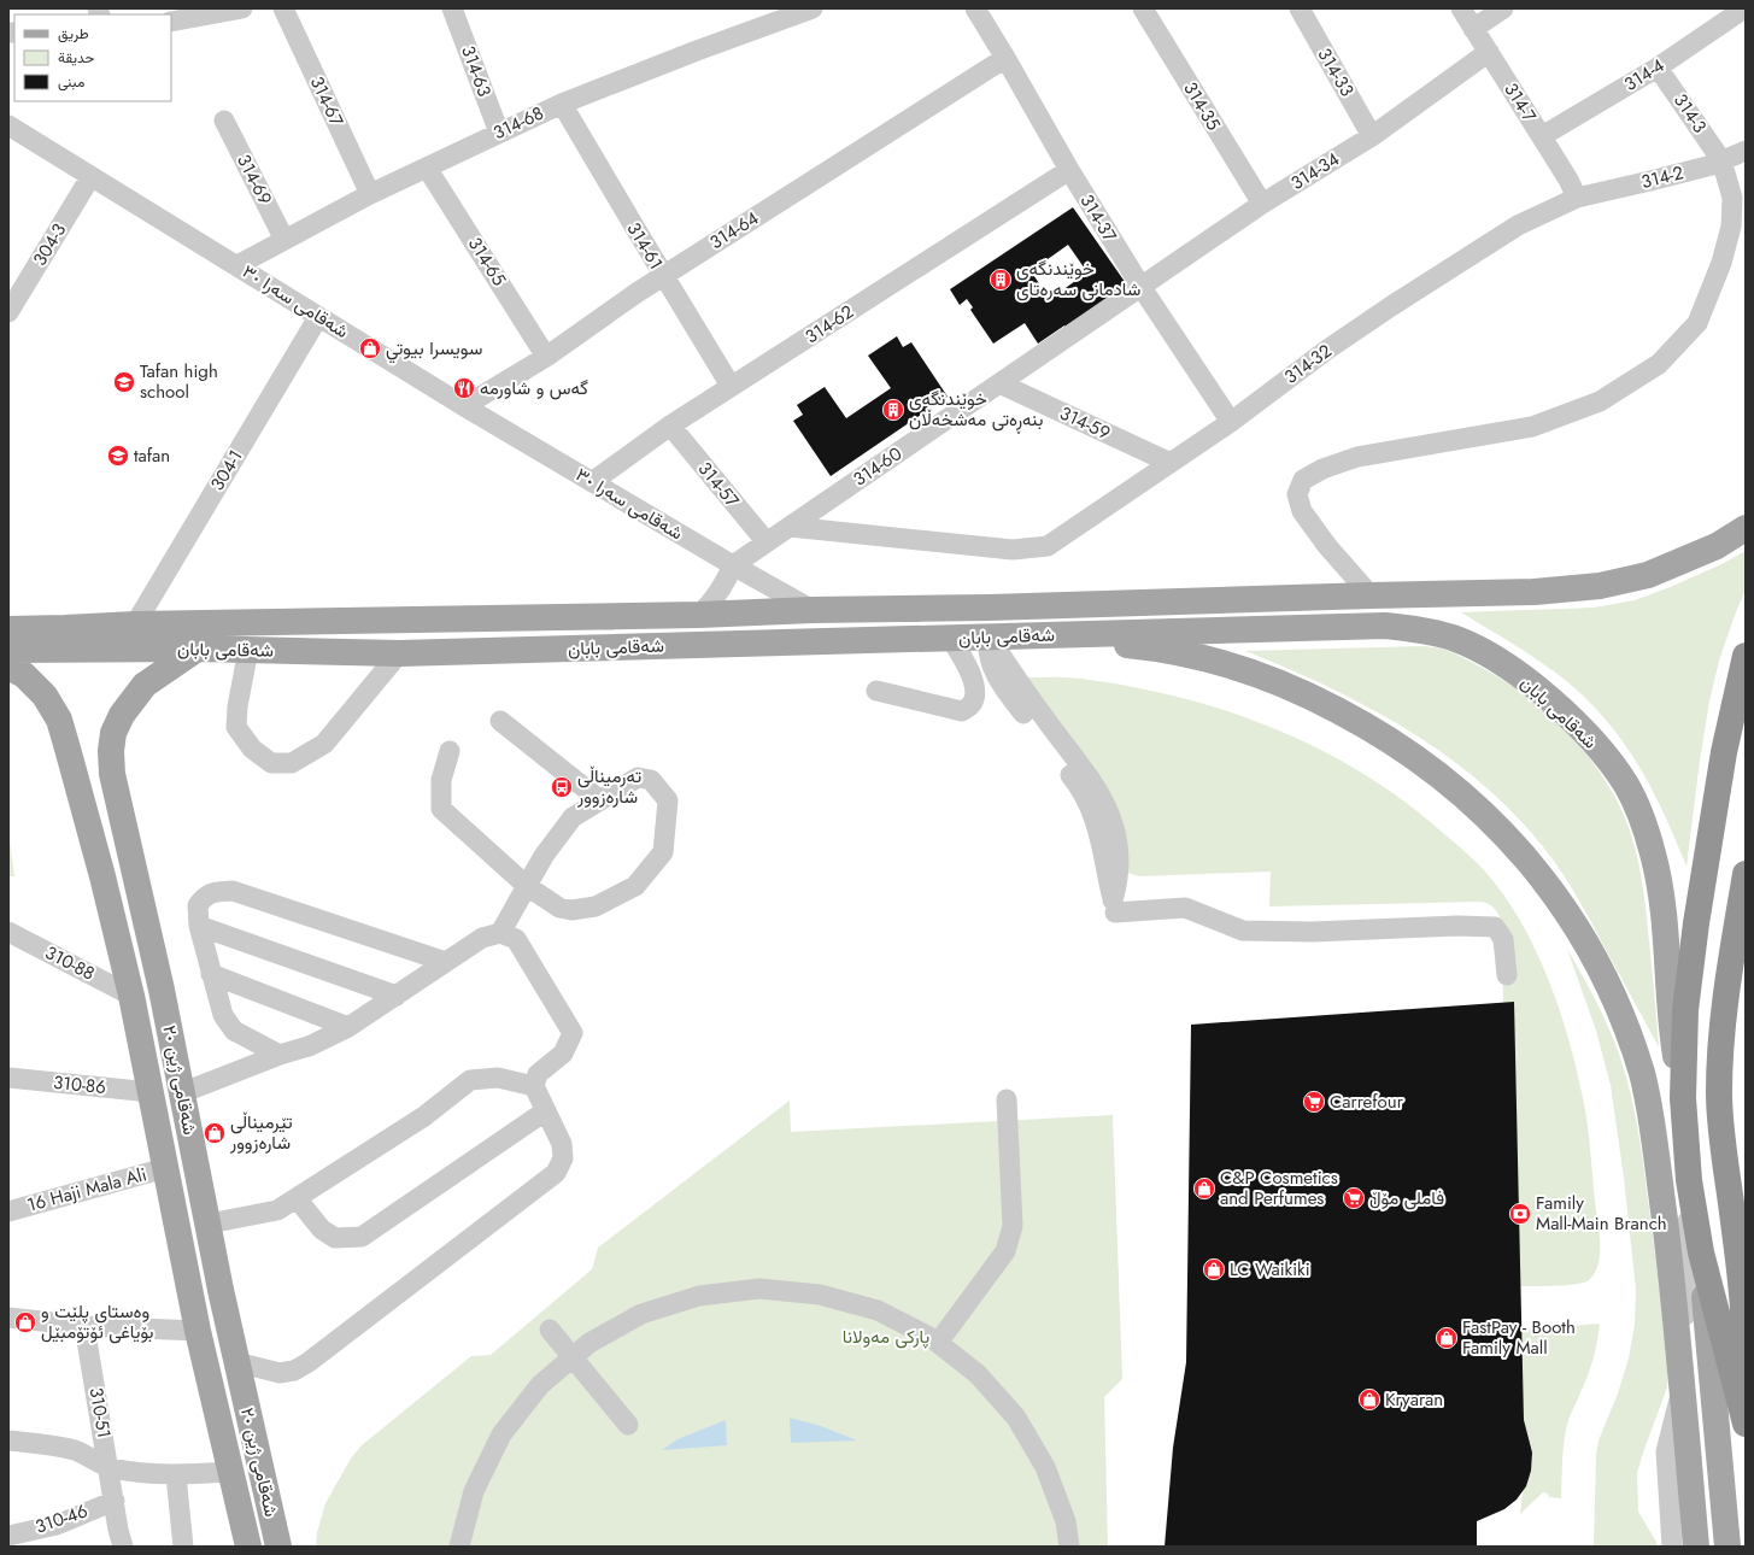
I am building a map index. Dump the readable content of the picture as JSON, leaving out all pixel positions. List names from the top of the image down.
{
  "streets": {
    "main road": ["شەقامی بابان", "شەقامی ژین ٢٠"],
    "street": [
      "314-63",
      "314-33",
      "314-4",
      "314-67",
      "314-7",
      "314-35",
      "314-3",
      "314-68",
      "314-34",
      "314-2",
      "314-69",
      "314-37",
      "314-64",
      "304-3",
      "314-61",
      "314-65",
      "شەقامی سەرا ٣٠",
      "314-62",
      "314-32",
      "314-59",
      "314-60",
      "304-1",
      "314-57",
      "310-88",
      "310-86",
      "16 Haji Mala Ali",
      "310-51",
      "310-46"
    ]
  },
  "crossings": [
    ["314-63", "314-68"],
    ["314-33", "314-34"],
    ["314-4", "314-7"],
    ["314-4", "314-3"],
    ["314-67", "314-68"],
    ["314-7", "314-34"],
    ["314-7", "314-2"],
    ["314-7", "314-32"],
    ["314-35", "314-34"],
    ["314-3", "314-2"],
    ["314-68", "314-69"],
    ["314-68", "314-61"],
    ["314-68", "314-65"],
    ["314-68", "شەقامی سەرا ٣٠"],
    ["314-34", "314-37"],
    ["314-34", "314-60"],
    ["314-2", "314-32"],
    ["314-37", "314-64"],
    ["314-37", "314-62"],
    ["314-37", "314-32"],
    ["314-37", "314-60"],
    ["314-64", "314-61"],
    ["314-64", "314-65"],
    ["314-64", "شەقامی سەرا ٣٠"],
    ["304-3", "شەقامی سەرا ٣٠"],
    ["314-61", "314-62"],
    ["شەقامی سەرا ٣٠", "314-62"],
    ["شەقامی سەرا ٣٠", "314-60"],
    ["شەقامی سەرا ٣٠", "304-1"],
    ["314-62", "314-57"],
    ["314-32", "314-59"],
    ["314-32", "314-60"],
    ["314-59", "314-60"],
    ["314-60", "314-57"],
    ["شەقامی بابان", "شەقامی ژین ٢٠"],
    ["310-88", "شەقامی ژین ٢٠"],
    ["شەقامی ژین ٢٠", "310-86"],
    ["شەقامی ژین ٢٠", "16 Haji Mala Ali"],
    ["310-51", "310-46"]
  ],
  "parks": ["پارکی مەولانا"],
  "places": {
    "building": ["خوێندنگەی شادمانی سەرەتای", "خوێندنگەی بنەڕەتی مەشخەڵان"],
    "shop": [
      "سويسرا بيوتي",
      "تێرمیناڵی شارەزوور",
      "C&P Cosmetics and Perfumes",
      "LC Waikiki",
      "وەستای پلێت و بۆیاغی ئۆتۆمبێل",
      "FastPay - Booth Family Mall",
      "Kryaran"
    ],
    "school or university": ["Tafan high school", "tafan"],
    "restaurant": ["گەس و شاورمە"],
    "bus stop": ["تەرمیناڵی شارەزوور"],
    "supermarket": ["Carrefour", "فاملی مۆڵ"],
    "bank": ["Family Mall-Main Branch"]
  },
  "legend": ["طريق", "حديقة", "مبنى"]
}
